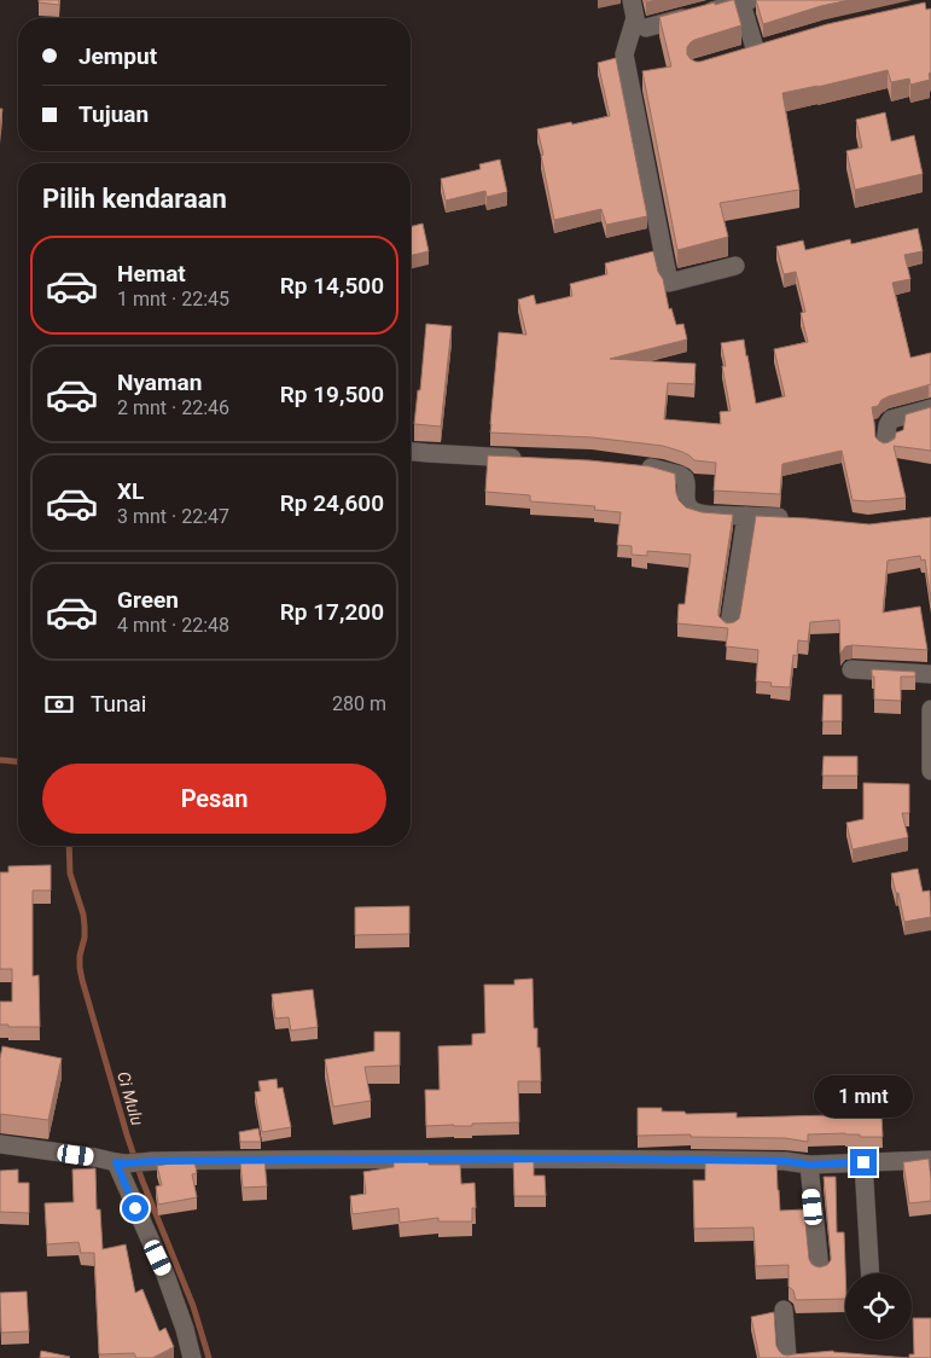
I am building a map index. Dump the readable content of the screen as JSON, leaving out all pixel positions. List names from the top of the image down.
{
  "water": ["Ci Mulu"],
  "page": {
    "banner": ["Jemput", "Tujuan"],
    "heading": "Pilih kendaraan",
    "list": [
      {
        "name": "Hemat",
        "note": "1 mnt · 22:45",
        "value": "Rp 14,500"
      },
      {
        "name": "Nyaman",
        "note": "2 mnt · 22:46",
        "value": "Rp 19,500"
      },
      {
        "name": "XL",
        "note": "3 mnt · 22:47",
        "value": "Rp 24,600"
      },
      {
        "name": "Green",
        "note": "4 mnt · 22:48",
        "value": "Rp 17,200"
      }
    ],
    "pay": ["Tunai", "280 m"],
    "buttons": "Pesan",
    "bubble": "1 mnt"
  }
}
